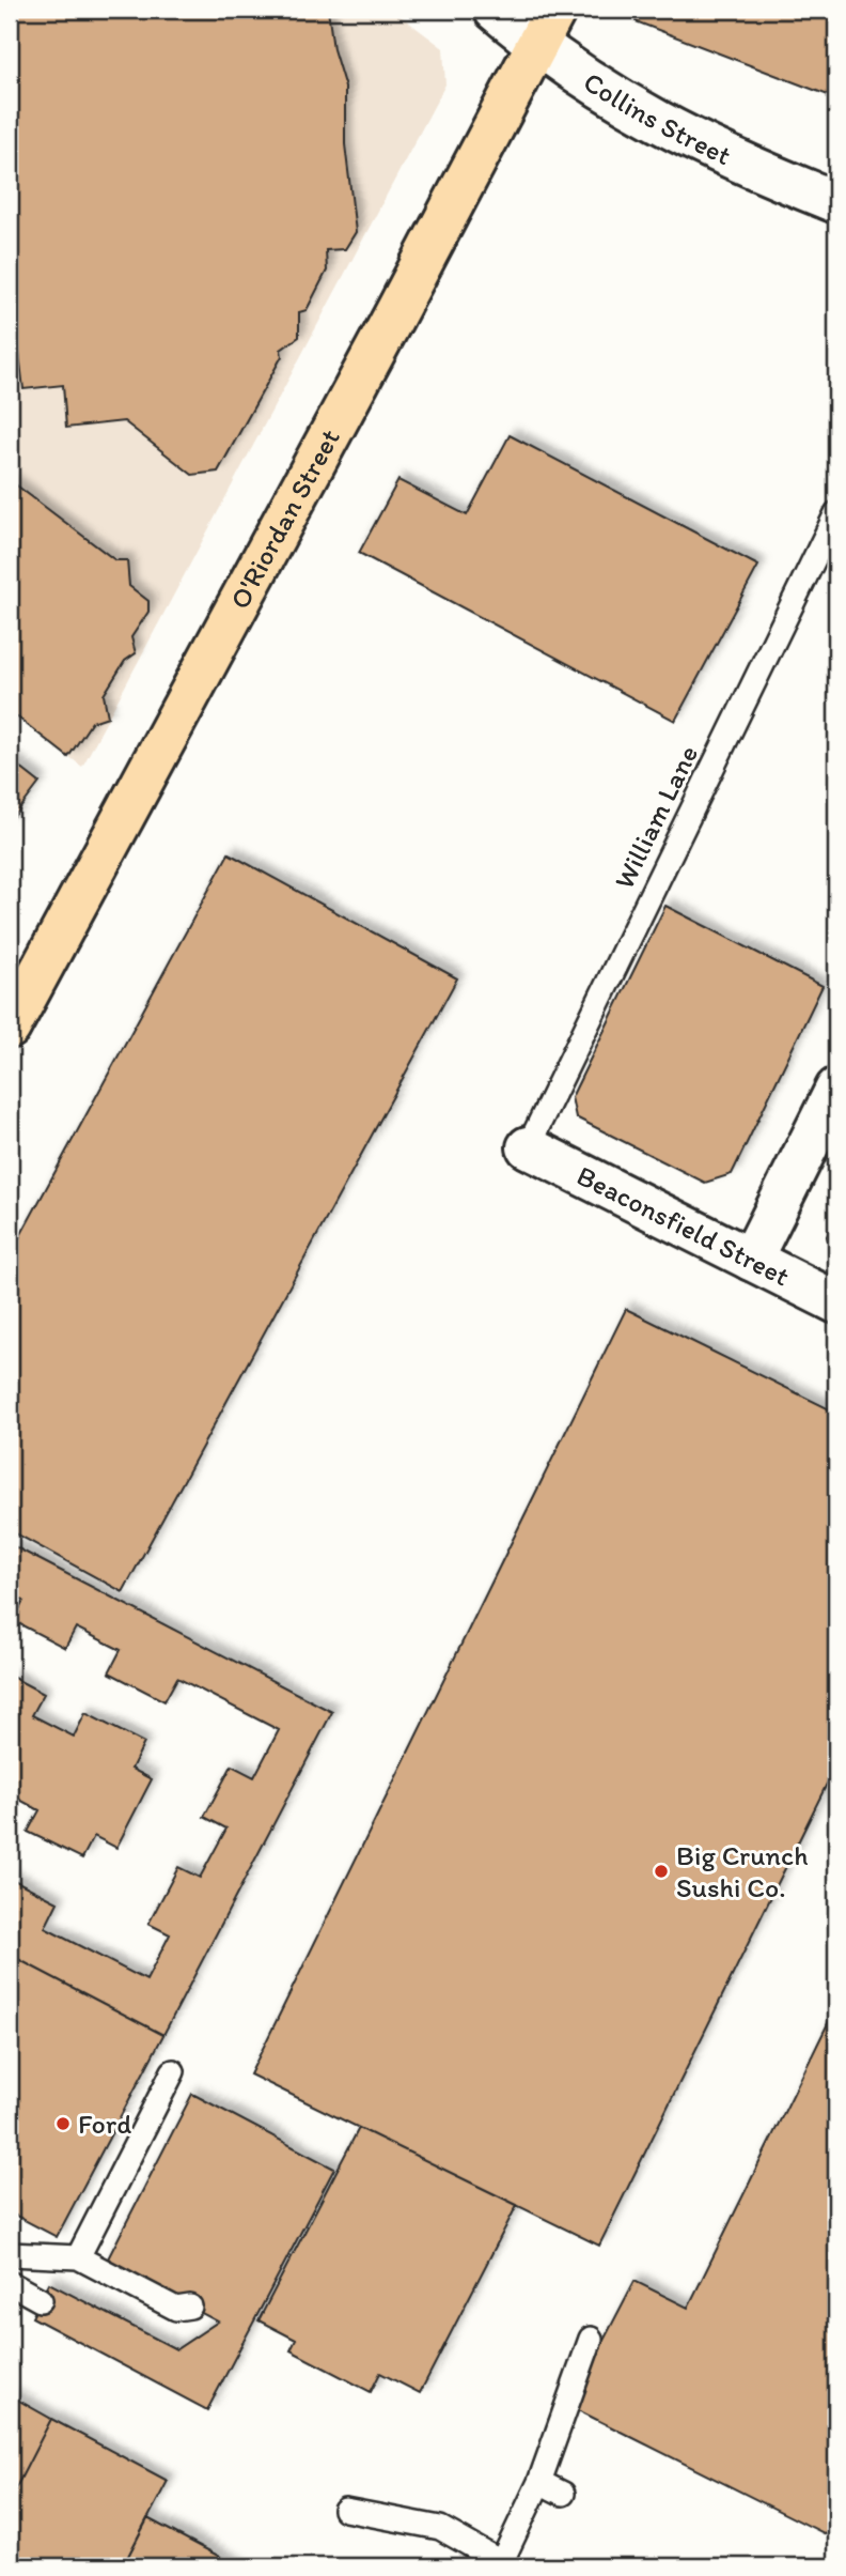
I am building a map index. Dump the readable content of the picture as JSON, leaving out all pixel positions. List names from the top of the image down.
{
  "streets": {
    "main road": ["O'Riordan Street"],
    "street": ["Collins Street", "Beaconsfield Street"],
    "lane": ["William Lane"]
  },
  "crossings": [
    ["Collins Street", "O'Riordan Street"],
    ["William Lane", "Beaconsfield Street"]
  ],
  "places": ["Big Crunch Sushi Co.", "Ford"]
}
